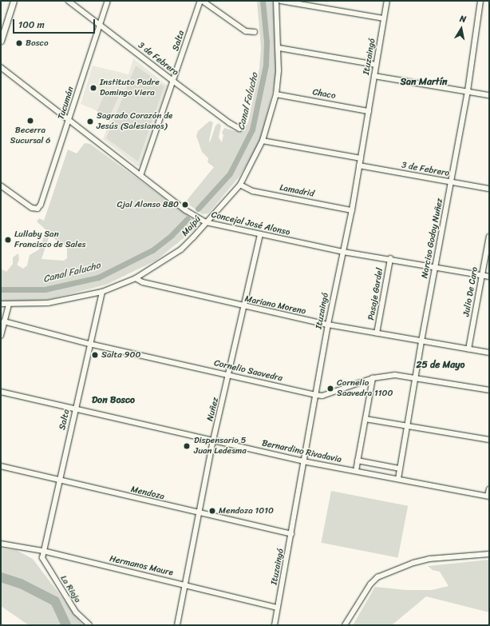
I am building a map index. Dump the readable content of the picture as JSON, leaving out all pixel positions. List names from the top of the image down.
{
  "streets": {
    "street": [
      "Salta",
      "Ituzaingó",
      "3 de Febrero",
      "Chaco",
      "Tucumán",
      "Lamadrid",
      "Concejal José Alonso",
      "Maipú",
      "Narciso Godoy Nuñez",
      "Julio De Caro",
      "Pasaje Gardel",
      "Mariano Moreno",
      "Cornelio Saavedra",
      "Nuñez",
      "Bernardino Rivadavia",
      "Mendoza",
      "Hermanos Maure",
      "La Rioja"
    ]
  },
  "crossings": [
    ["Salta", "3 de Febrero"],
    ["Salta", "Concejal José Alonso"],
    ["Salta", "Maipú"],
    ["Salta", "Cornelio Saavedra"],
    ["Salta", "Bernardino Rivadavia"],
    ["Salta", "Mendoza"],
    ["Salta", "Hermanos Maure"],
    ["Ituzaingó", "3 de Febrero"],
    ["Ituzaingó", "Chaco"],
    ["Ituzaingó", "Lamadrid"],
    ["Ituzaingó", "Concejal José Alonso"],
    ["Ituzaingó", "Mariano Moreno"],
    ["Ituzaingó", "Cornelio Saavedra"],
    ["Ituzaingó", "Bernardino Rivadavia"],
    ["Ituzaingó", "Mendoza"],
    ["Ituzaingó", "Hermanos Maure"],
    ["3 de Febrero", "Tucumán"],
    ["3 de Febrero", "Narciso Godoy Nuñez"],
    ["Chaco", "Maipú"],
    ["Tucumán", "Concejal José Alonso"],
    ["Lamadrid", "Maipú"],
    ["Concejal José Alonso", "Maipú"],
    ["Concejal José Alonso", "Narciso Godoy Nuñez"],
    ["Concejal José Alonso", "Julio De Caro"],
    ["Concejal José Alonso", "Pasaje Gardel"],
    ["Concejal José Alonso", "Nuñez"],
    ["Maipú", "Mariano Moreno"],
    ["Narciso Godoy Nuñez", "Mariano Moreno"],
    ["Narciso Godoy Nuñez", "Cornelio Saavedra"],
    ["Narciso Godoy Nuñez", "Bernardino Rivadavia"],
    ["Julio De Caro", "Mariano Moreno"],
    ["Pasaje Gardel", "Mariano Moreno"],
    ["Mariano Moreno", "Nuñez"],
    ["Cornelio Saavedra", "Nuñez"],
    ["Nuñez", "Bernardino Rivadavia"],
    ["Nuñez", "Mendoza"],
    ["Nuñez", "Hermanos Maure"],
    ["Hermanos Maure", "La Rioja"]
  ],
  "districts": ["San Martín", "25 de Mayo", "Don Bosco"],
  "water": ["Canal Falucho"],
  "places": [
    "Bosco",
    "Instituto Padre Domingo Viera",
    "Becerra Sucursal 6",
    "Sagrado Corazón de Jesús (Salesianos)",
    "Cjal Alonso 880",
    "Lullaby San Francisco de Sales",
    "Salta 900",
    "Cornelio Saavedra 1100",
    "Dispensario 5 Juan Ledesma",
    "Mendoza 1010"
  ],
  "scale_bar": "100 m",
  "north": "top"
}
